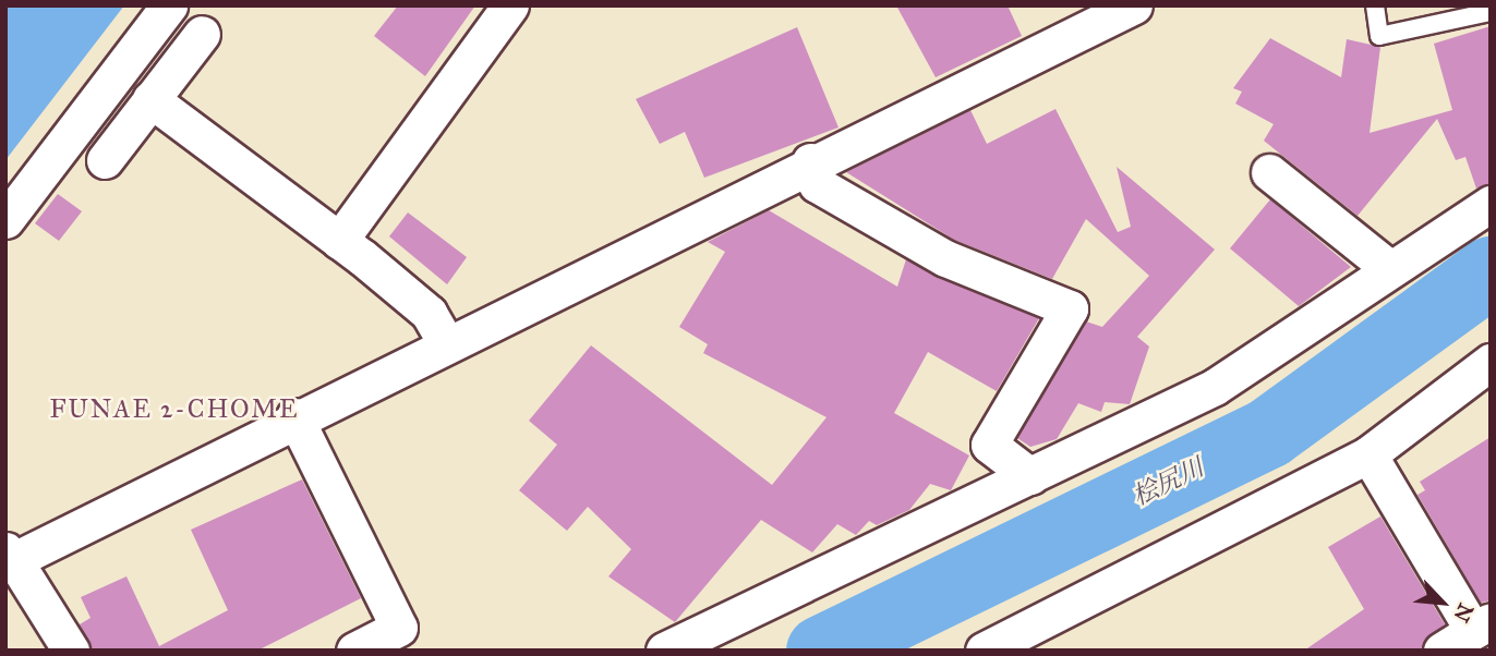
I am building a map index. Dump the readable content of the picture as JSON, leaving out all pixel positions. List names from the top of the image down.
{
  "districts": ["FUNAE 2-CHOME"],
  "water": ["桧尻川"],
  "north": "bottom right"
}
